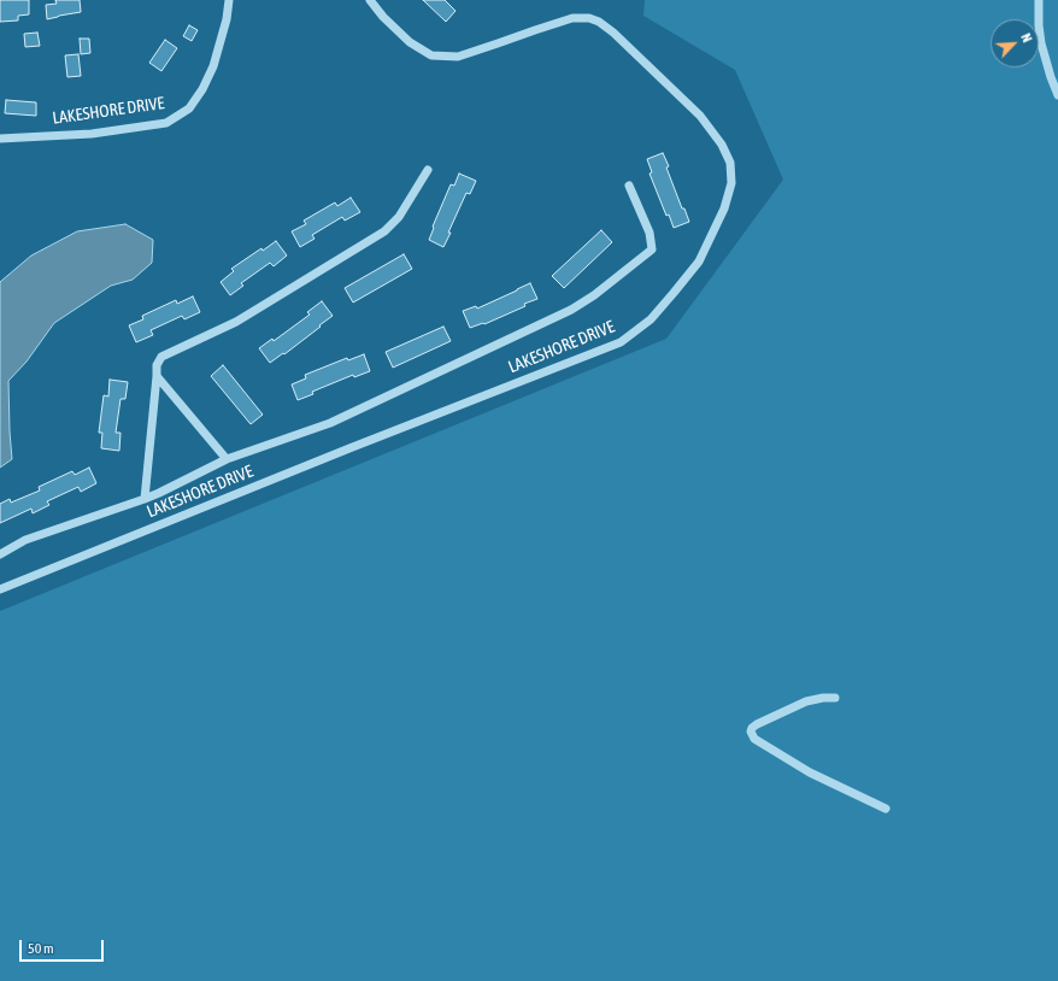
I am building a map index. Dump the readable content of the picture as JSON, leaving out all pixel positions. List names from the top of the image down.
{
  "streets": {
    "street": ["LAKESHORE DRIVE"]
  },
  "scale_bar": "50 m",
  "north": "top right"
}
